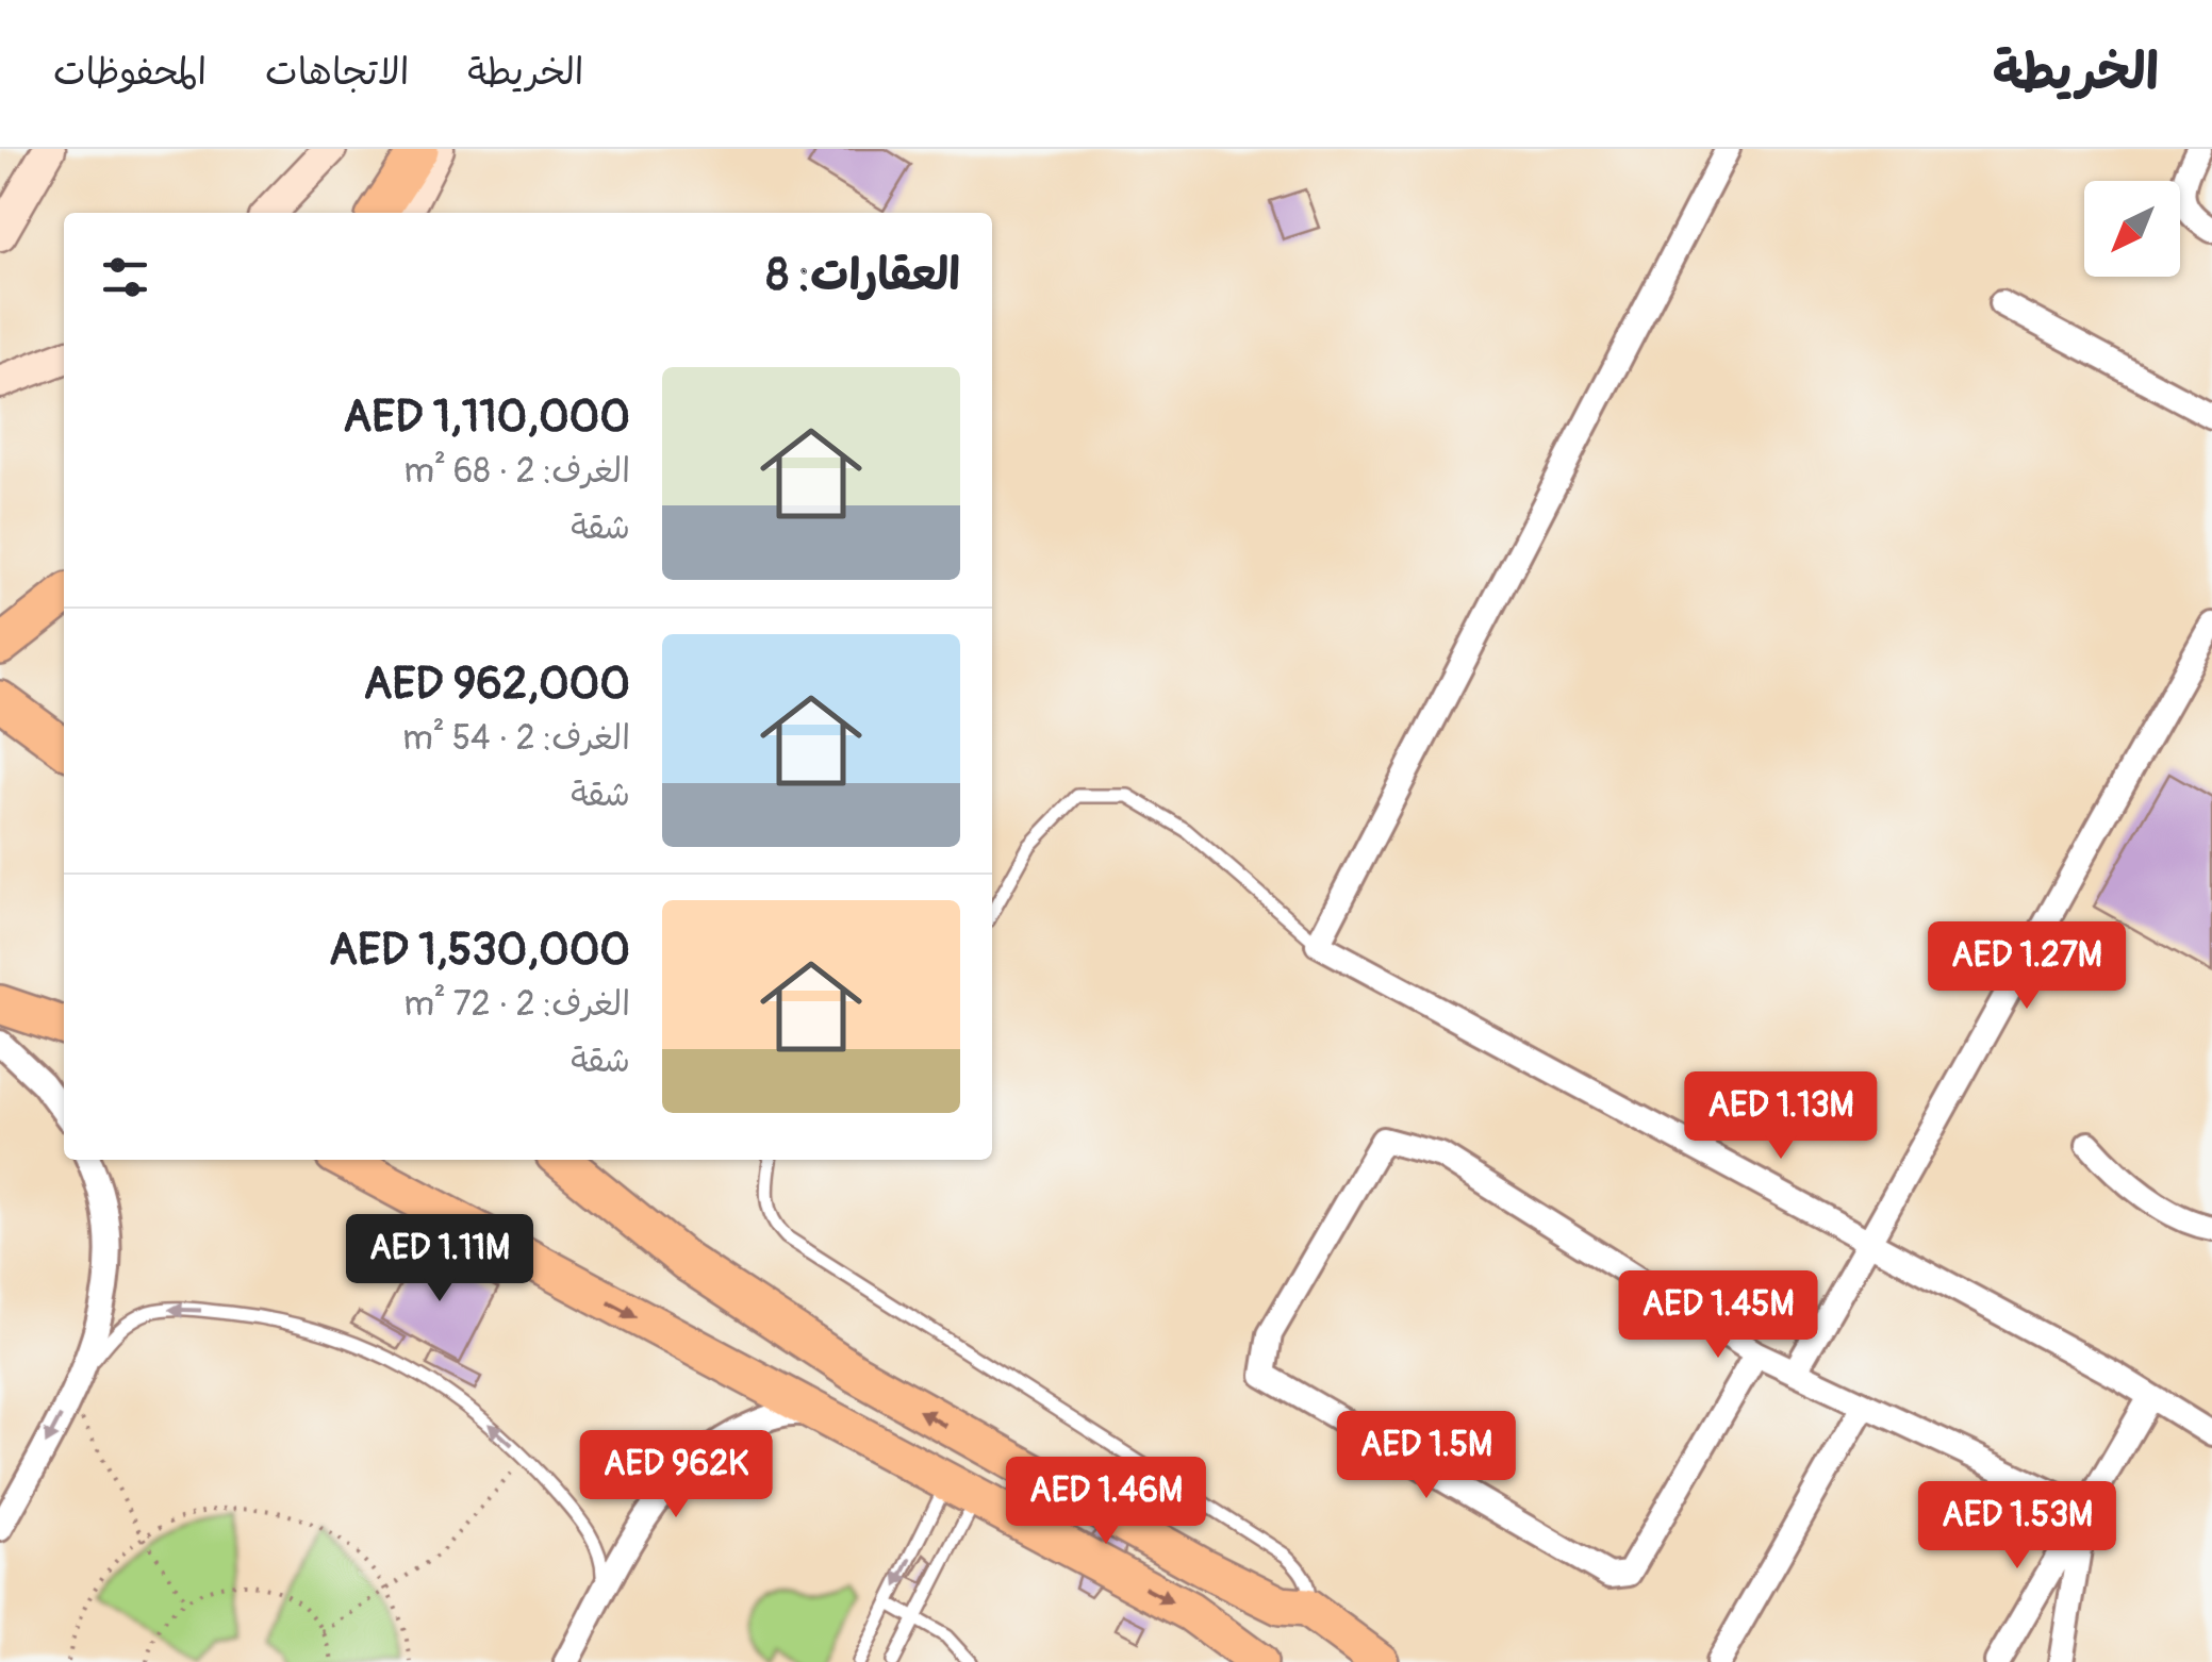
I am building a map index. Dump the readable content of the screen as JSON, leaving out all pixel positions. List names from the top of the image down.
{
  "north": "bottom left",
  "page": {
    "header": "الخريطة",
    "nav": ["الخريطة", "الاتجاهات", "المحفوظات"],
    "heading": "العقارات: 8",
    "list": [
      {
        "name": "AED 1,110,000",
        "note": "الغرف: 2 · 68 m² · شقة"
      },
      {
        "name": "AED 962,000",
        "note": "الغرف: 2 · 54 m² · شقة"
      },
      {
        "name": "AED 1,530,000",
        "note": "الغرف: 2 · 72 m² · شقة"
      }
    ],
    "price": [
      "AED 1.27M",
      "AED 1.13M",
      "AED 1.11M",
      "AED 1.45M",
      "AED 1.5M",
      "AED 962K",
      "AED 1.46M",
      "AED 1.53M"
    ]
  }
}
